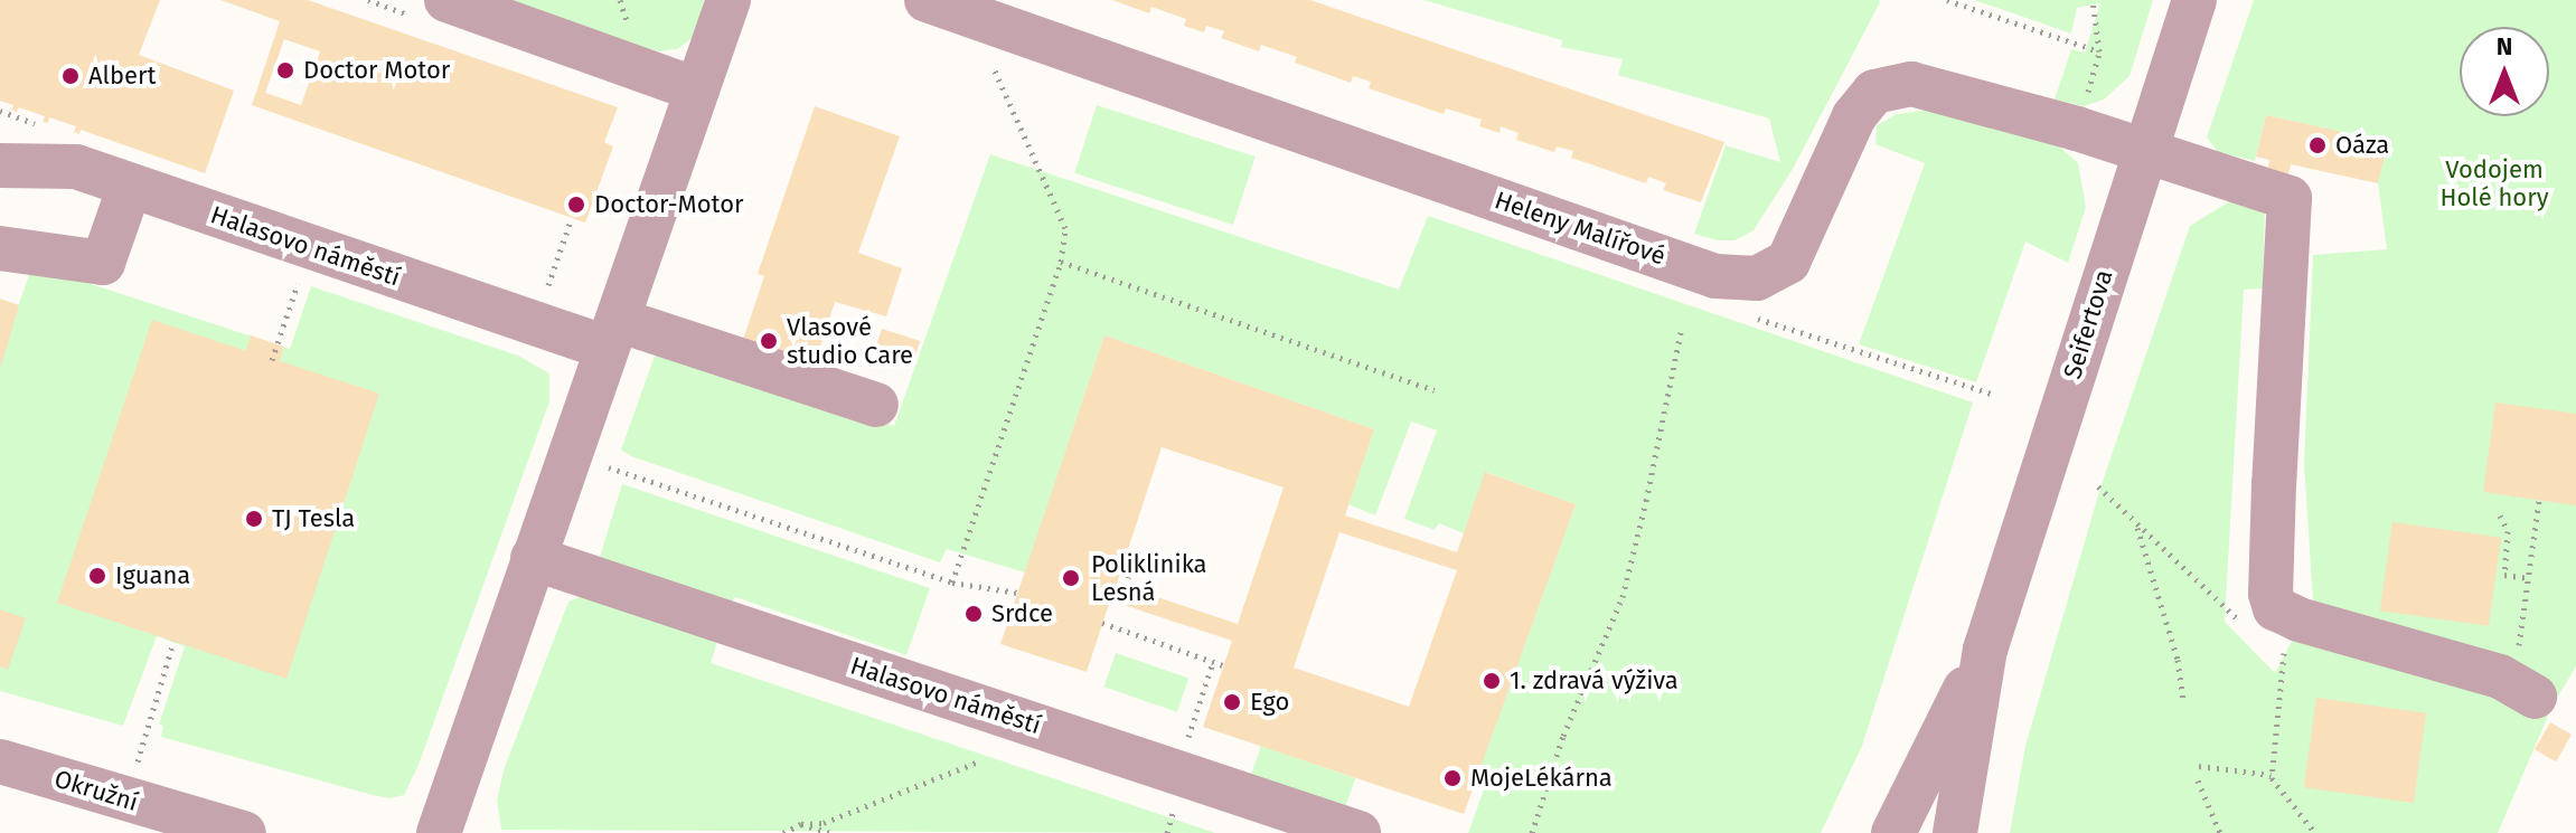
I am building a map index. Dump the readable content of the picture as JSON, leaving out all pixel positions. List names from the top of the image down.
{
  "streets": {
    "street": [
      "Heleny Malířové",
      "Halasovo náměstí",
      "Seifertova",
      "Okružní"
    ]
  },
  "crossings": [
    ["Heleny Malířové", "Seifertova"]
  ],
  "parks": ["Vodojem Holé hory"],
  "places": [
    "Doctor Motor",
    "Albert",
    "Oáza",
    "Doctor-Motor",
    "Vlasové studio Care",
    "TJ Tesla",
    "Iguana",
    "Poliklinika Lesná",
    "Srdce",
    "1. zdravá výživa",
    "Ego",
    "MojeLékárna"
  ],
  "north": "top"
}
